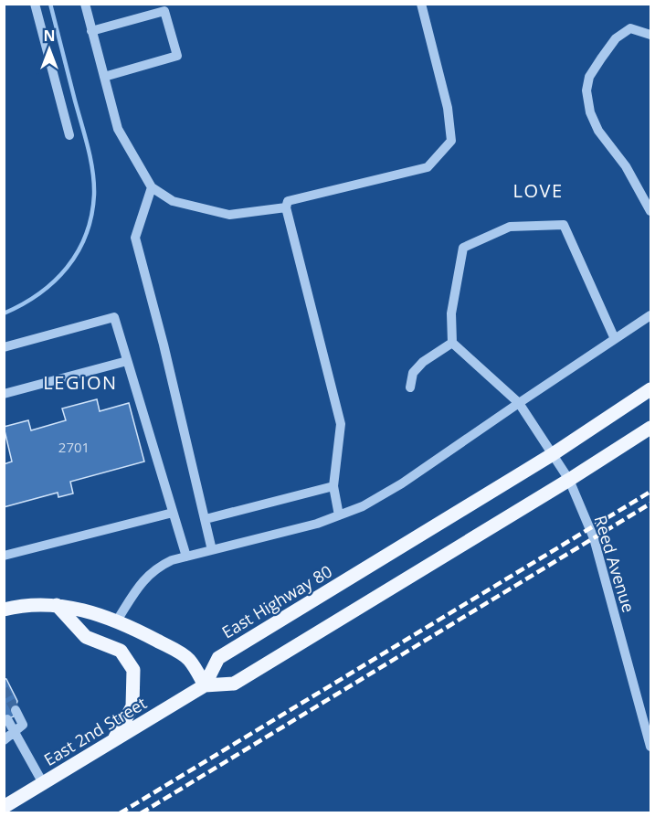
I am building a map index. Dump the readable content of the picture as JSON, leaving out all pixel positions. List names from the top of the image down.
{
  "streets": {
    "main road": ["East Highway 80", "East 2nd Street"],
    "street": ["Reed Avenue"]
  },
  "crossings": [
    ["Reed Avenue", "East Highway 80"],
    ["East Highway 80", "East 2nd Street"]
  ],
  "districts": ["LOVE", "LEGION"],
  "house_numbers": ["2701"],
  "north": "top"
}
